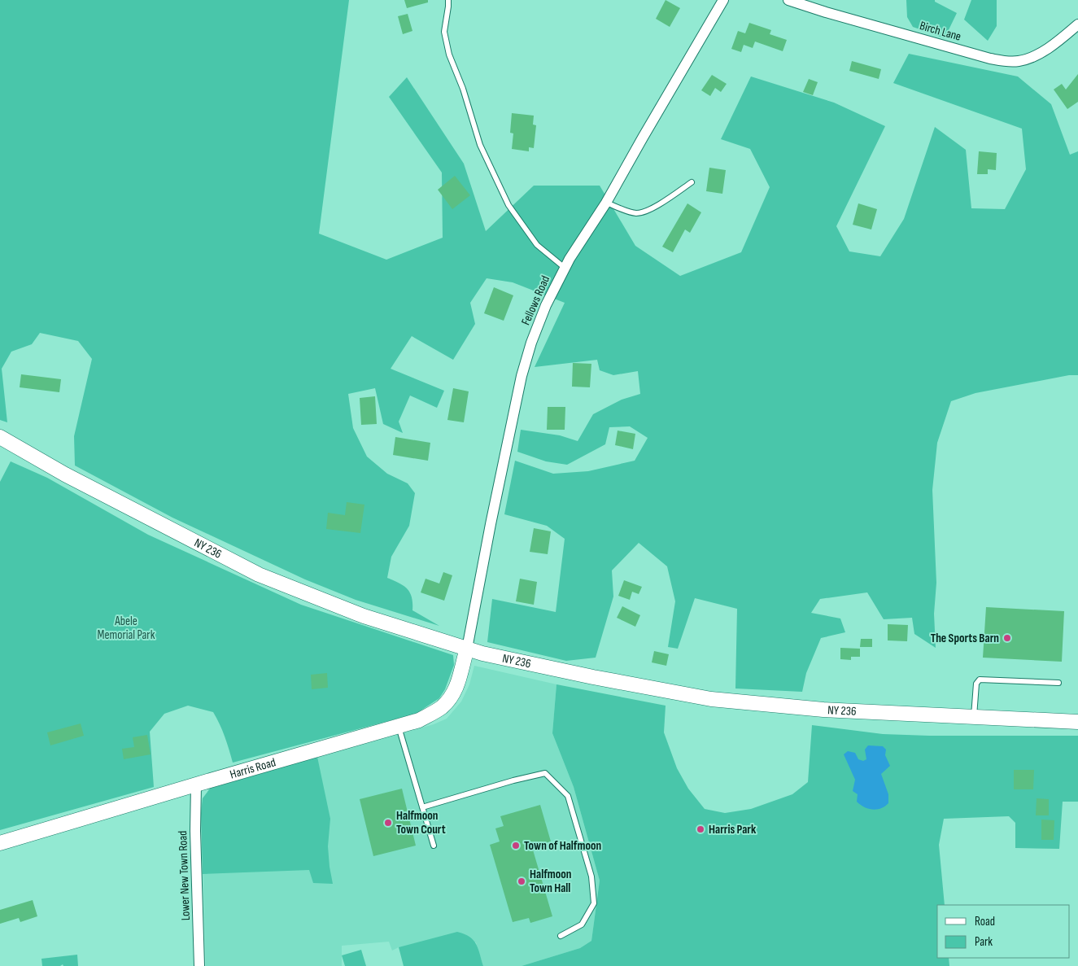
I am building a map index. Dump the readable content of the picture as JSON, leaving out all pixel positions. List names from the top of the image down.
{
  "streets": {
    "main road": ["NY 236", "Harris Road"],
    "street": ["Birch Lane", "Fellows Road", "Lower New Town Road"]
  },
  "crossings": [
    ["Fellows Road", "NY 236"],
    ["Fellows Road", "Harris Road"],
    ["NY 236", "Harris Road"],
    ["Harris Road", "Lower New Town Road"]
  ],
  "parks": ["Abele Memorial Park"],
  "places": [
    "The Sports Barn",
    "Halfmoon Town Court",
    "Harris Park",
    "Town of Halfmoon",
    "Halfmoon Town Hall"
  ],
  "legend": ["Road", "Park"]
}
